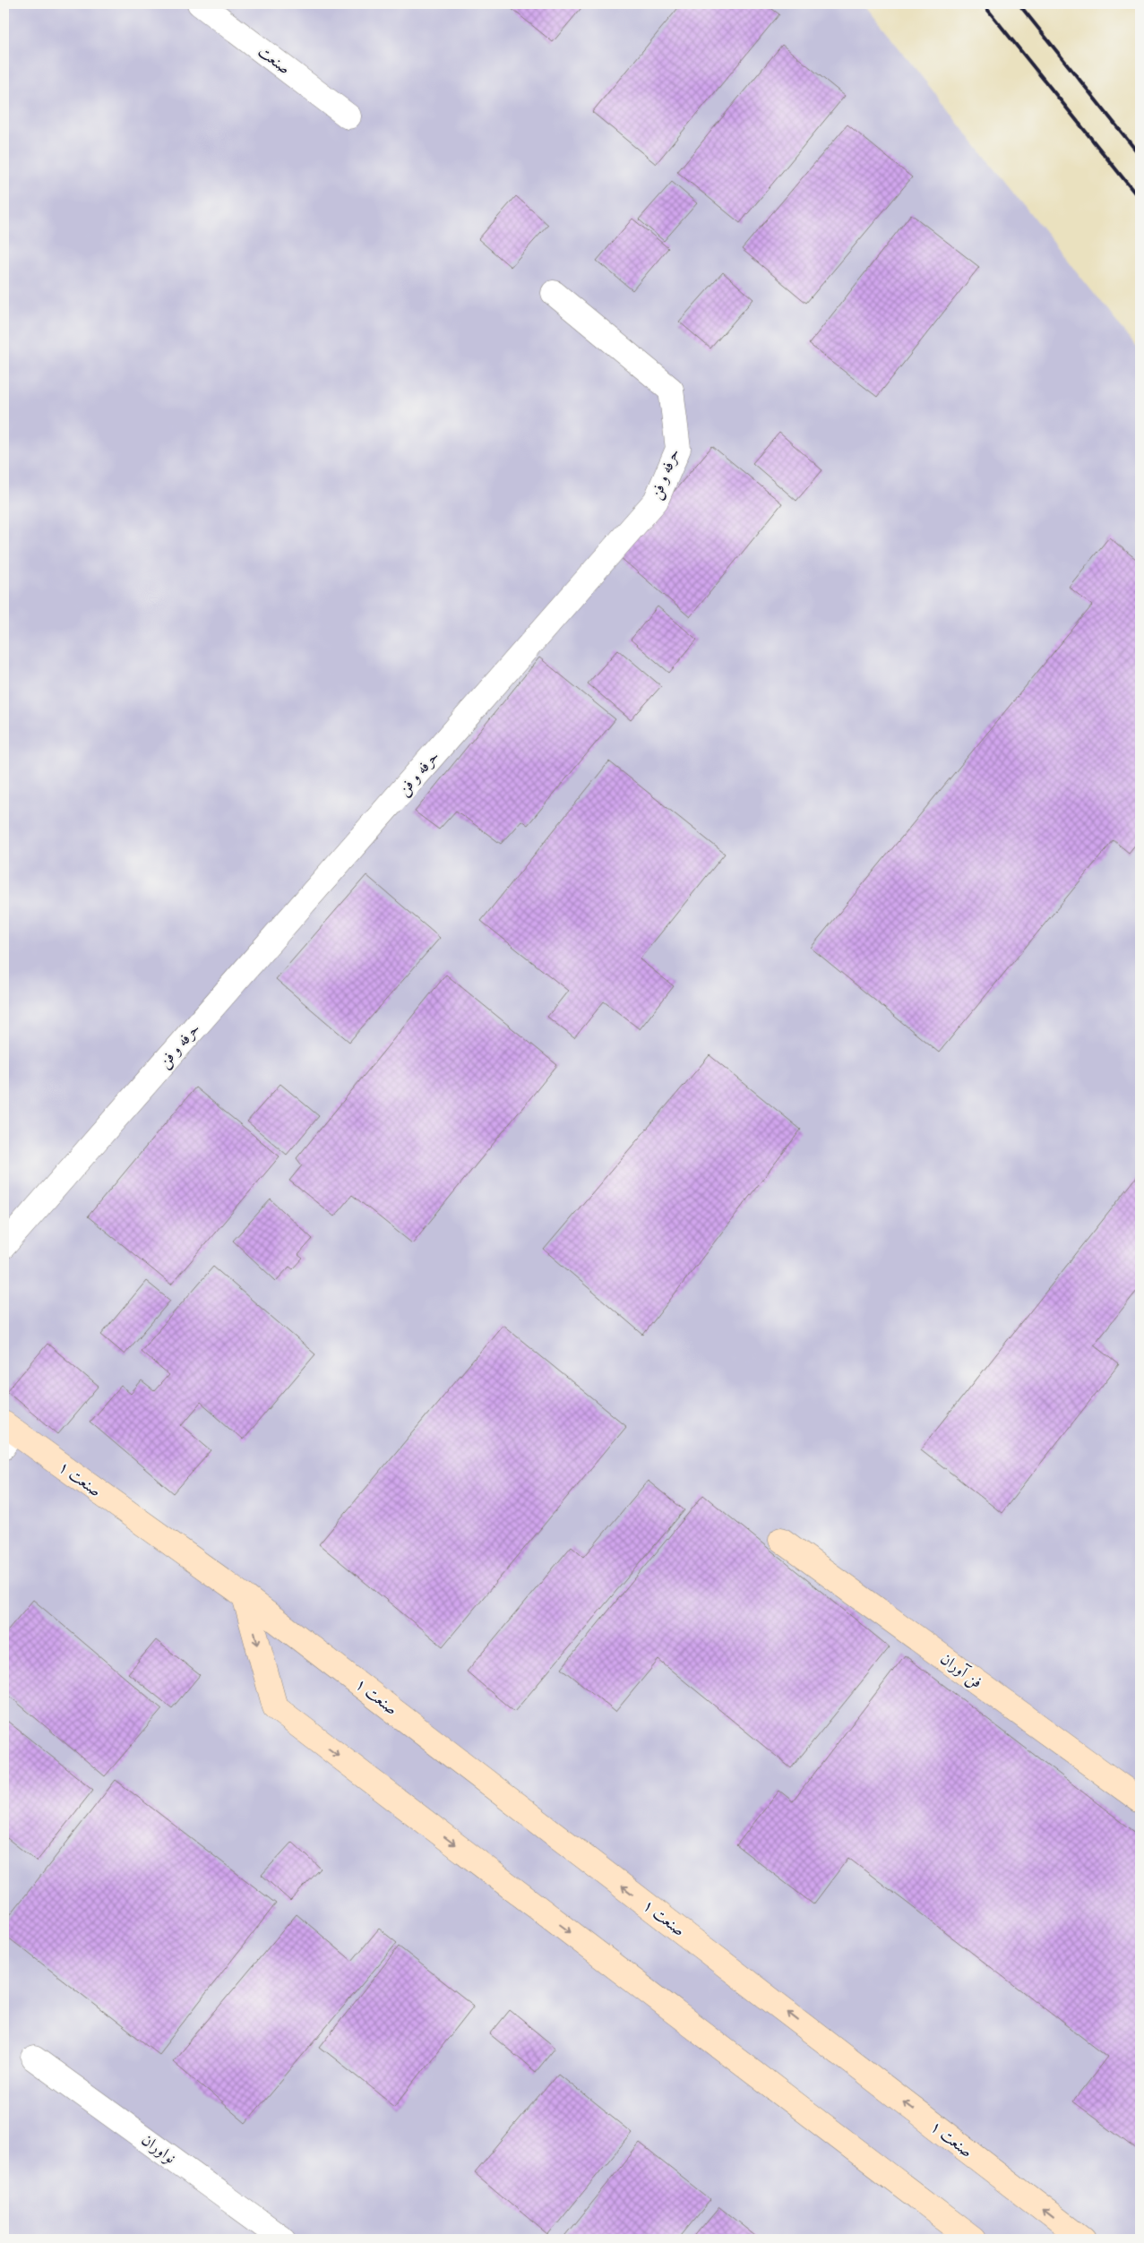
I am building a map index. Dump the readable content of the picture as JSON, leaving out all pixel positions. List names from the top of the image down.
{
  "streets": {
    "street": [
      "صنعت",
      "حرفه و فن",
      "صنعت ۱",
      "فن آوران",
      "نواوران"
    ]
  }
}
